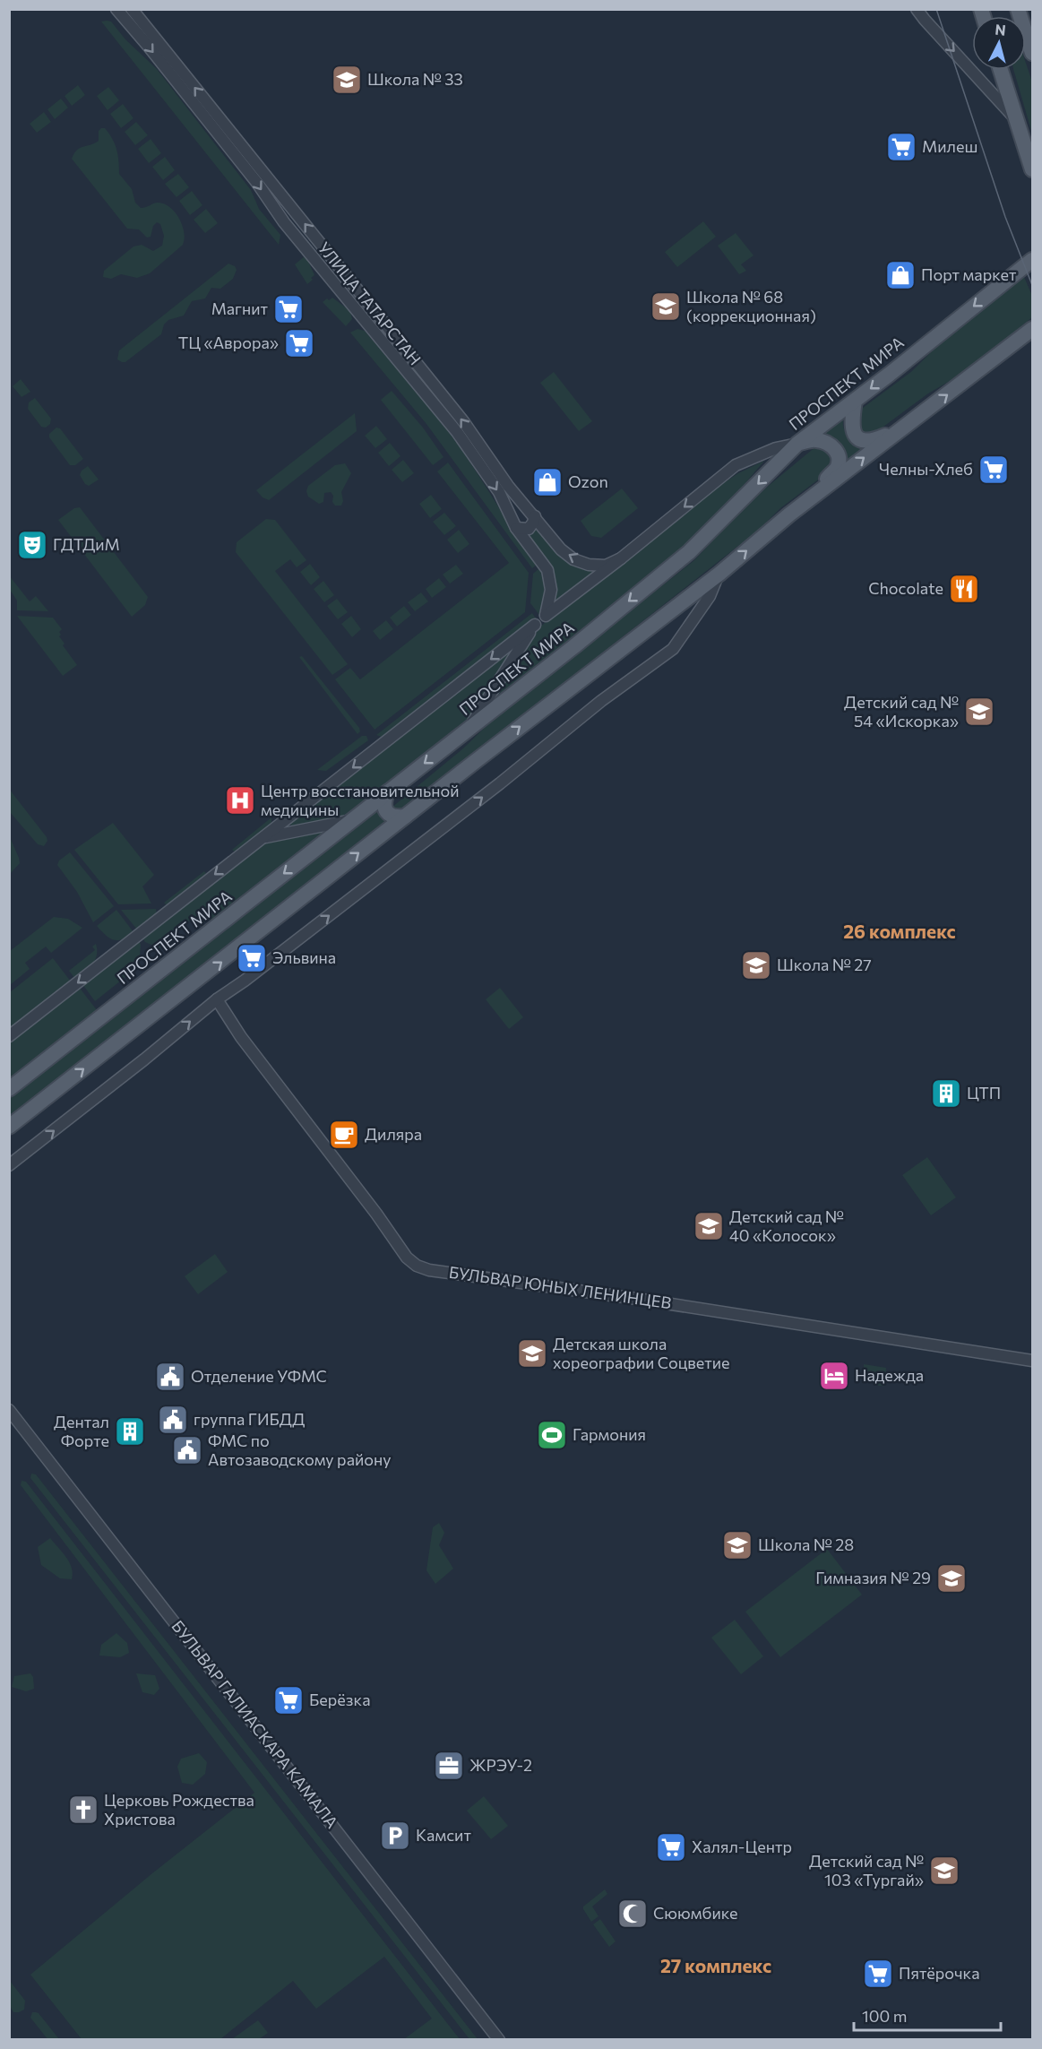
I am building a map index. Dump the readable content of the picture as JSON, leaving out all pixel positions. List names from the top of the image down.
{
  "streets": {
    "main road": ["ПРОСПЕКТ МИРА"],
    "street": ["УЛИЦА ТАТАРСТАН", "БУЛЬВАР ЮНЫХ ЛЕНИНЦЕВ", "БУЛЬВАР ГАЛИАСКАРА КАМАЛА"]
  },
  "districts": ["26 комплекс", "27 комплекс"],
  "places": {
    "school or university": [
      "Школа № 33",
      "Школа № 68 (коррекционная)",
      "Детский сад № 54 «Искорка»",
      "Школа № 27",
      "Детский сад № 40 «Колосок»",
      "Детская школа хореографии Соцветие",
      "Школа № 28",
      "Гимназия № 29",
      "Детский сад № 103 «Тургай»"
    ],
    "supermarket": [
      "Милеш",
      "Магнит",
      "ТЦ «Аврора»",
      "Челны-Хлеб",
      "Эльвина",
      "Берёзка",
      "Халял-Центр",
      "Пятёрочка"
    ],
    "shop": ["Порт маркет", "Ozon"],
    "theatre": ["ГДТДиМ"],
    "restaurant": ["Chocolate"],
    "hospital": ["Центр восстановительной медицины"],
    "building": ["ЦТП", "Дентал Форте"],
    "cafe": ["Диляра"],
    "hotel": ["Надежда"],
    "public building": ["Отделение УФМС", "группа ГИБДД", "ФМС по Автозаводскому району"],
    "sports": ["Гармония"],
    "office": ["ЖРЭУ-2"],
    "church": ["Церковь Рождества Христова"],
    "parking": ["Камсит"],
    "mosque": ["Сююмбике"]
  },
  "scale_bar": "100 m",
  "north": "top"
}
